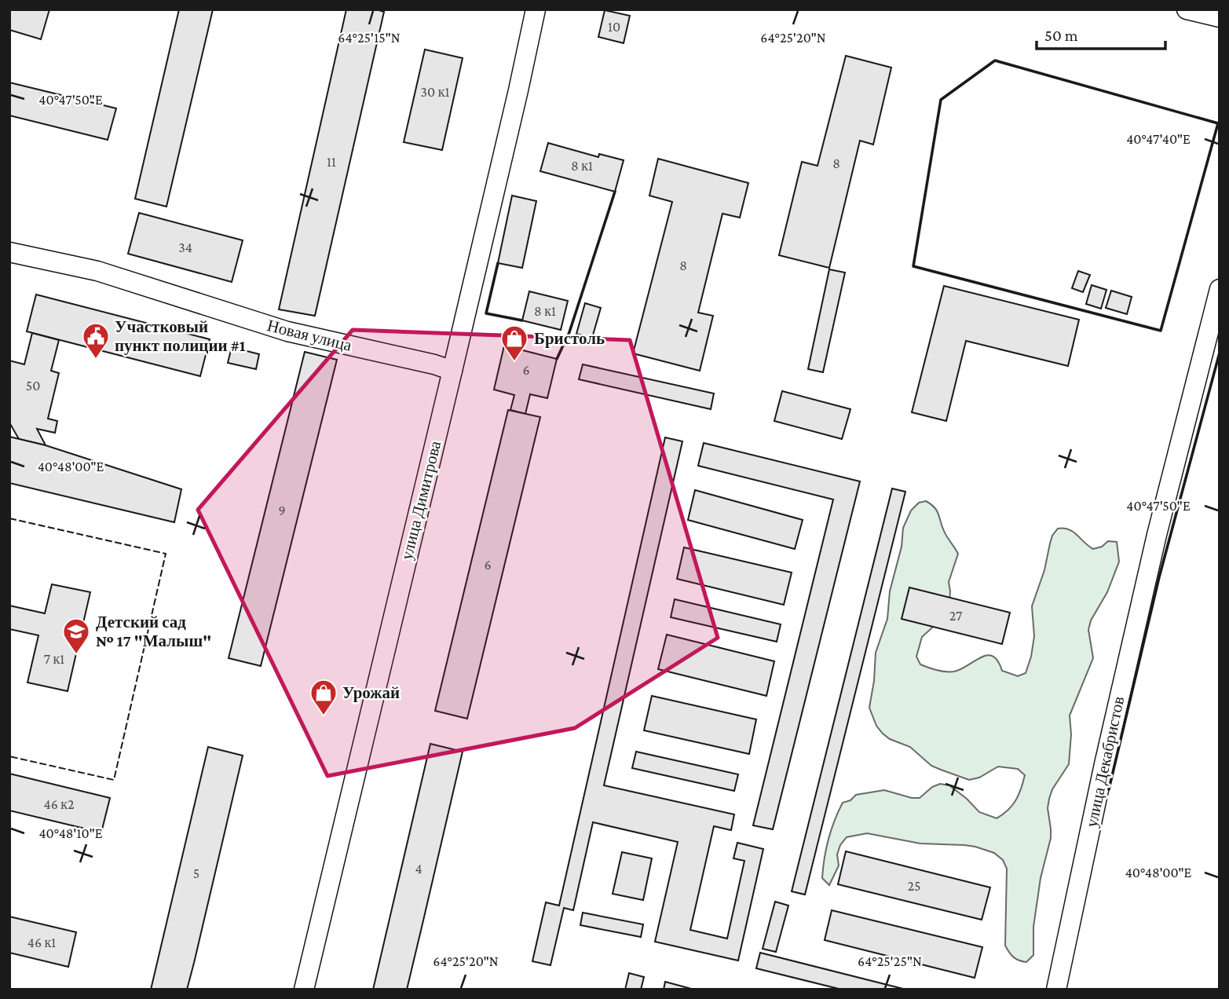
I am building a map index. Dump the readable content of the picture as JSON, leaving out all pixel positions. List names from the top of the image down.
{
  "streets": {
    "street": ["Новая улица", "улица Димитрова", "улица Декабристов"]
  },
  "crossings": [
    ["Новая улица", "улица Димитрова"]
  ],
  "places": {
    "public building": ["Участковый пункт полиции #1"],
    "shop": ["Бристоль", "Урожай"],
    "school or university": ["Детский сад № 17 \"Малыш\""]
  },
  "house_numbers": [
    "10",
    "30 к1",
    "11",
    "8",
    "8 к1",
    "34",
    "8",
    "8 к1",
    "6",
    "50",
    "9",
    "6",
    "27",
    "7 к1",
    "46 к2",
    "4",
    "5",
    "25",
    "46 к1"
  ],
  "scale_bar": "50 m",
  "coordinates": [
    "64°25'15\"N",
    "64°25'20\"N",
    "40°47'50\"E",
    "40°47'40\"E",
    "40°48'00\"E",
    "40°48'10\"E",
    "64°25'25\"N"
  ]
}
